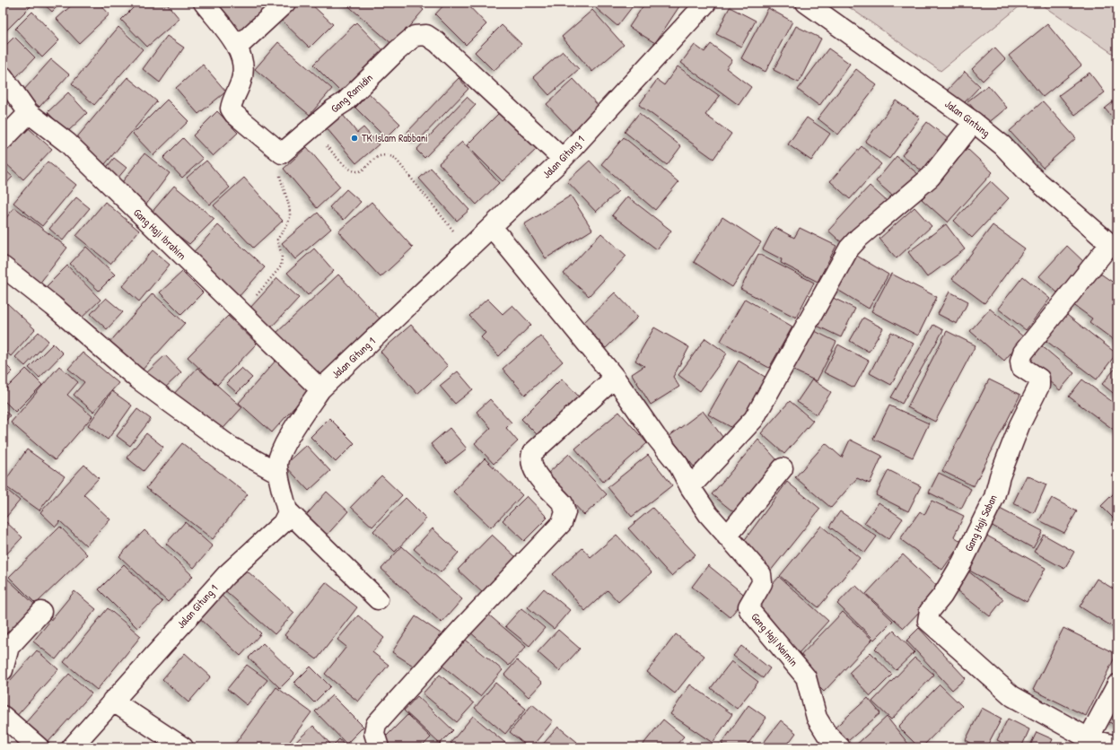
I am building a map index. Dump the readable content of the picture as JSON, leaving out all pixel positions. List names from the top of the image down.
{
  "streets": {
    "street": [
      "Gang Ramidin",
      "Jalan Gintung",
      "Jalan Gitung 1",
      "Gang Haji Ibrahim",
      "Gang Haji Saban",
      "Gang Haji Naimin"
    ]
  },
  "crossings": [
    ["Gang Ramidin", "Jalan Gitung 1"],
    ["Jalan Gintung", "Gang Haji Saban"],
    ["Jalan Gitung 1", "Gang Haji Ibrahim"]
  ],
  "places": ["TK Islam Rabbani"]
}
